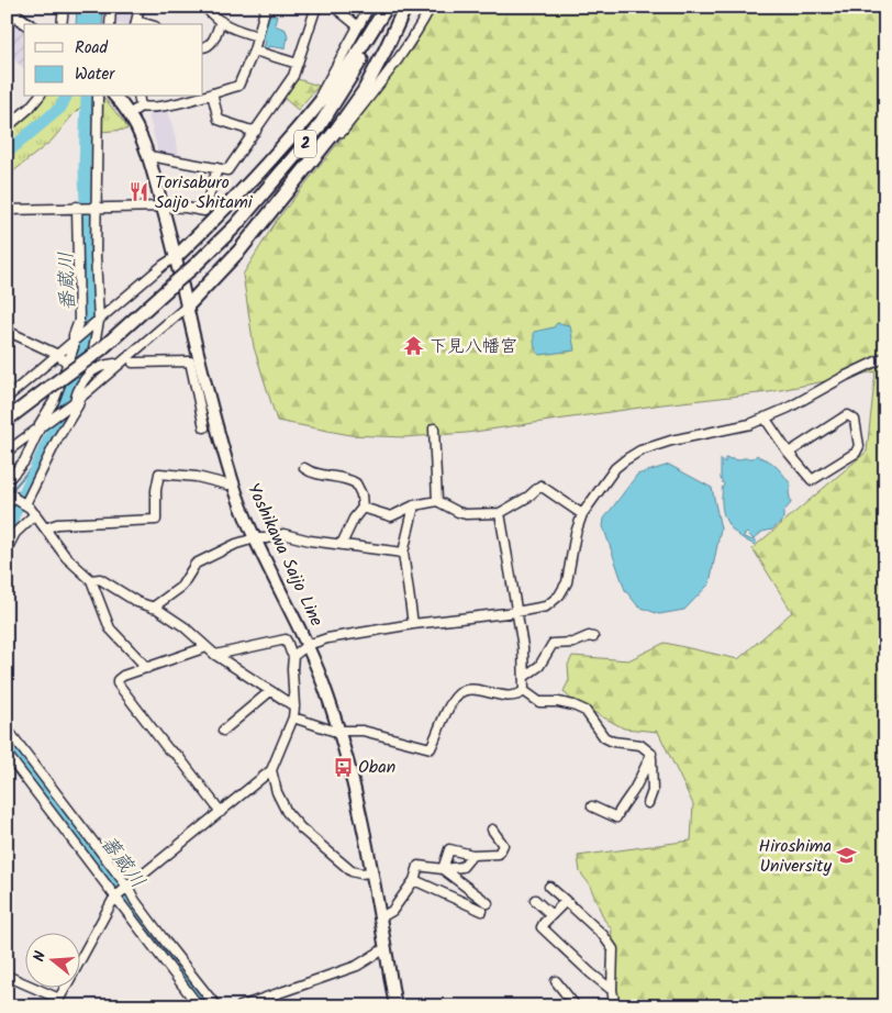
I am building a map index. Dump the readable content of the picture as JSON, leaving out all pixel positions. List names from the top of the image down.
{
  "streets": {
    "highway": ["2"],
    "main road": ["Yoshikawa Saijo Line"]
  },
  "water": ["番蔵川", "蕃蔵川"],
  "places": {
    "restaurant": ["Torisaburo Saijo Shitami"],
    "temple": ["下見八幡宮"],
    "bus stop": ["Oban"],
    "school or university": ["Hiroshima University"]
  },
  "legend": ["Road", "Water"],
  "north": "left"
}
